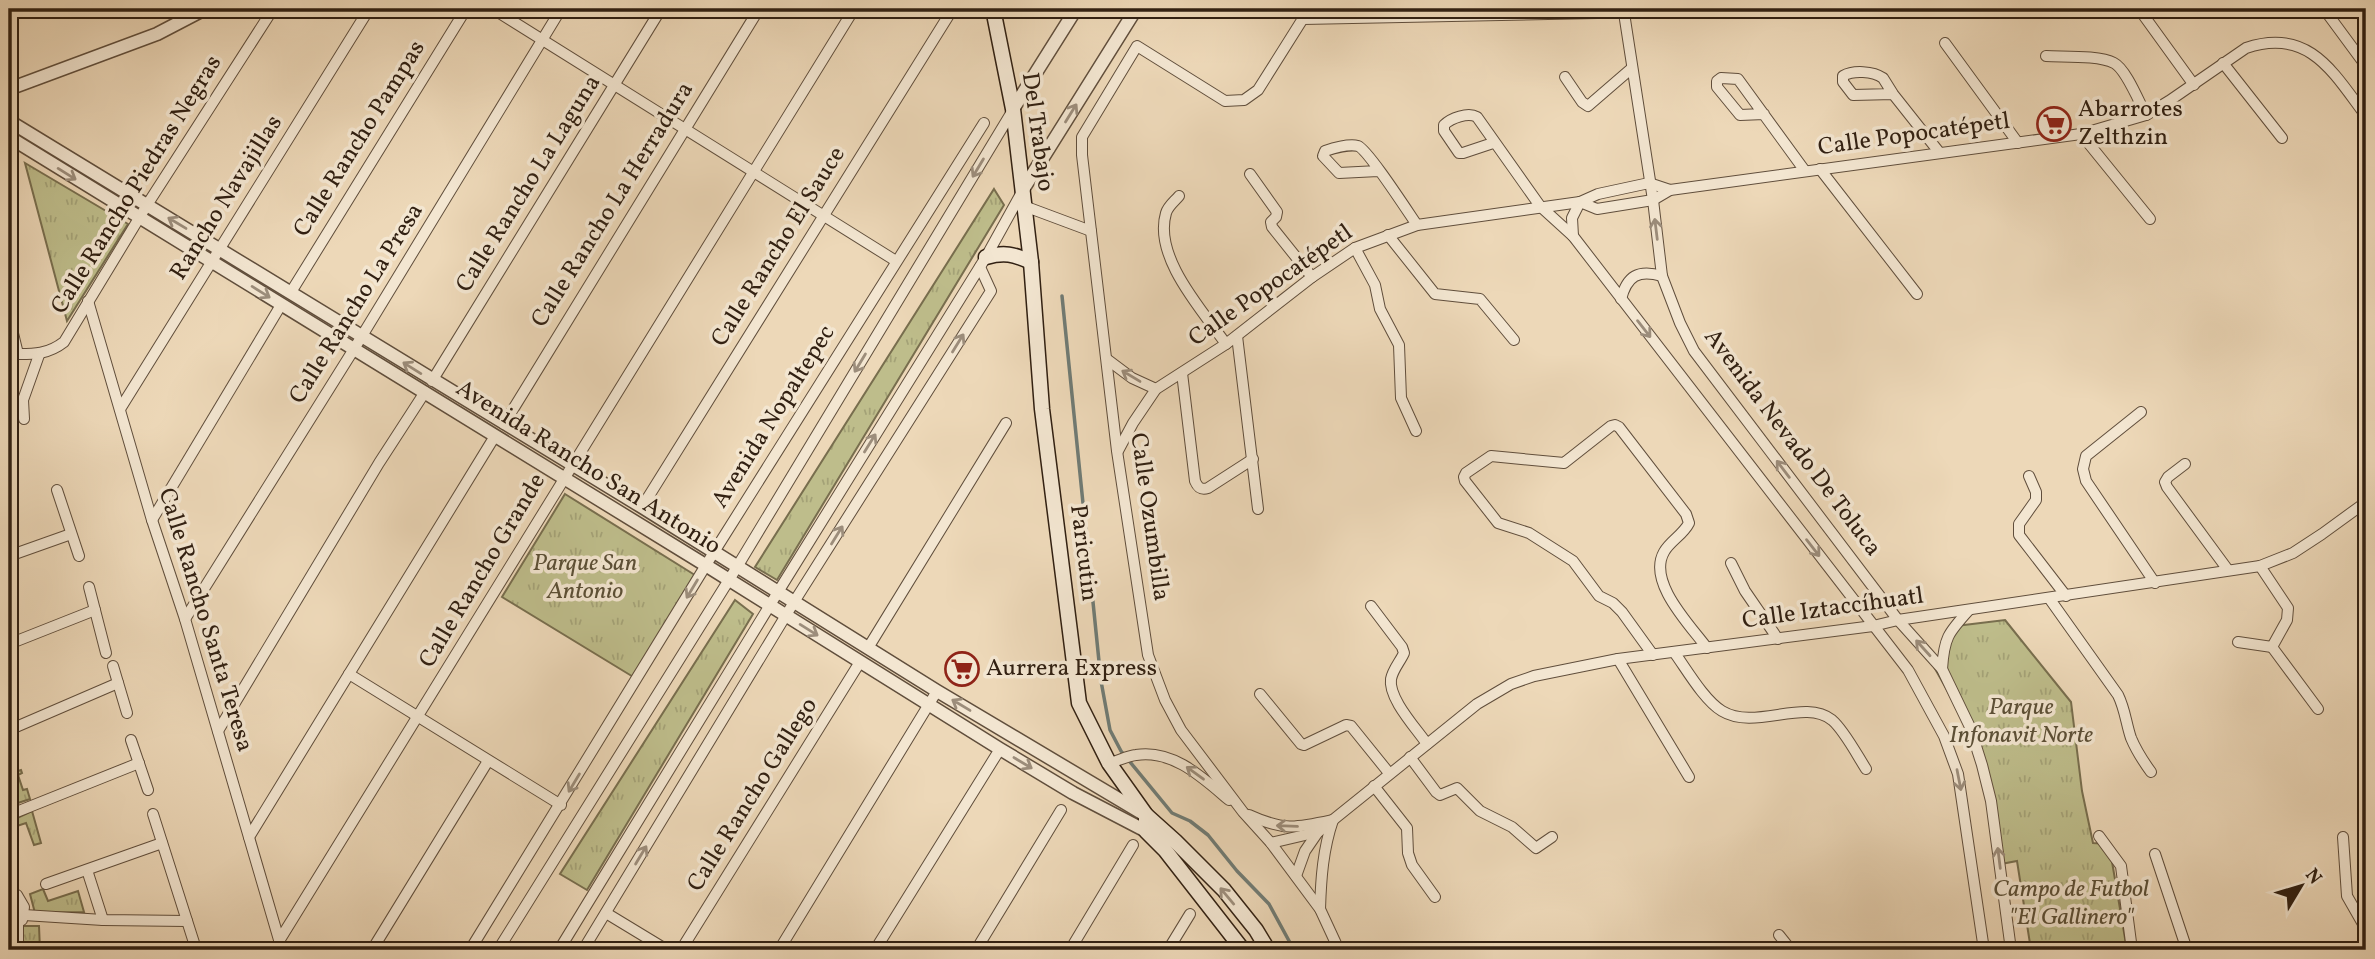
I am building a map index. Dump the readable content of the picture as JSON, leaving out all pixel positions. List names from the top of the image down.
{
  "streets": {
    "main road": ["Del Trabajo", "Paricutin"],
    "street": [
      "Calle Popocatépetl",
      "Calle Rancho Pampas",
      "Calle Rancho La Laguna",
      "Calle Rancho Piedras Negras",
      "Rancho Navajillas",
      "Calle Rancho La Herradura",
      "Calle Rancho El Sauce",
      "Calle Rancho La Presa",
      "Avenida Nopaltepec",
      "Avenida Nevado De Toluca",
      "Avenida Rancho San Antonio",
      "Calle Ozumbilla",
      "Calle Rancho Grande",
      "Calle Iztaccíhuatl",
      "Calle Rancho Santa Teresa",
      "Calle Rancho Gallego"
    ]
  },
  "crossings": [
    ["Del Trabajo", "Paricutin"],
    ["Calle Popocatépetl", "Avenida Nevado De Toluca"],
    ["Calle Popocatépetl", "Calle Ozumbilla"],
    ["Calle Rancho Pampas", "Avenida Rancho San Antonio"],
    ["Calle Rancho La Laguna", "Avenida Rancho San Antonio"],
    ["Calle Rancho La Laguna", "Calle Rancho Santa Teresa"],
    ["Calle Rancho Piedras Negras", "Avenida Rancho San Antonio"],
    ["Calle Rancho Piedras Negras", "Calle Rancho Santa Teresa"],
    ["Rancho Navajillas", "Avenida Rancho San Antonio"],
    ["Rancho Navajillas", "Calle Rancho Santa Teresa"],
    ["Calle Rancho La Herradura", "Avenida Rancho San Antonio"],
    ["Calle Rancho El Sauce", "Avenida Rancho San Antonio"],
    ["Calle Rancho La Presa", "Avenida Rancho San Antonio"],
    ["Calle Rancho La Presa", "Calle Rancho Santa Teresa"],
    ["Avenida Nopaltepec", "Avenida Rancho San Antonio"],
    ["Avenida Nevado De Toluca", "Calle Iztaccíhuatl"],
    ["Avenida Rancho San Antonio", "Paricutin"],
    ["Avenida Rancho San Antonio", "Calle Rancho Grande"],
    ["Avenida Rancho San Antonio", "Calle Rancho Gallego"],
    ["Calle Ozumbilla", "Calle Iztaccíhuatl"],
    ["Calle Rancho Grande", "Calle Rancho Santa Teresa"]
  ],
  "parks": ["Parque San Antonio", "Parque Infonavit Norte", "Campo de Futbol \"El Gallinero\""],
  "places": {
    "supermarket": ["Abarrotes Zelthzin", "Aurrera Express"]
  },
  "north": "top right"
}
